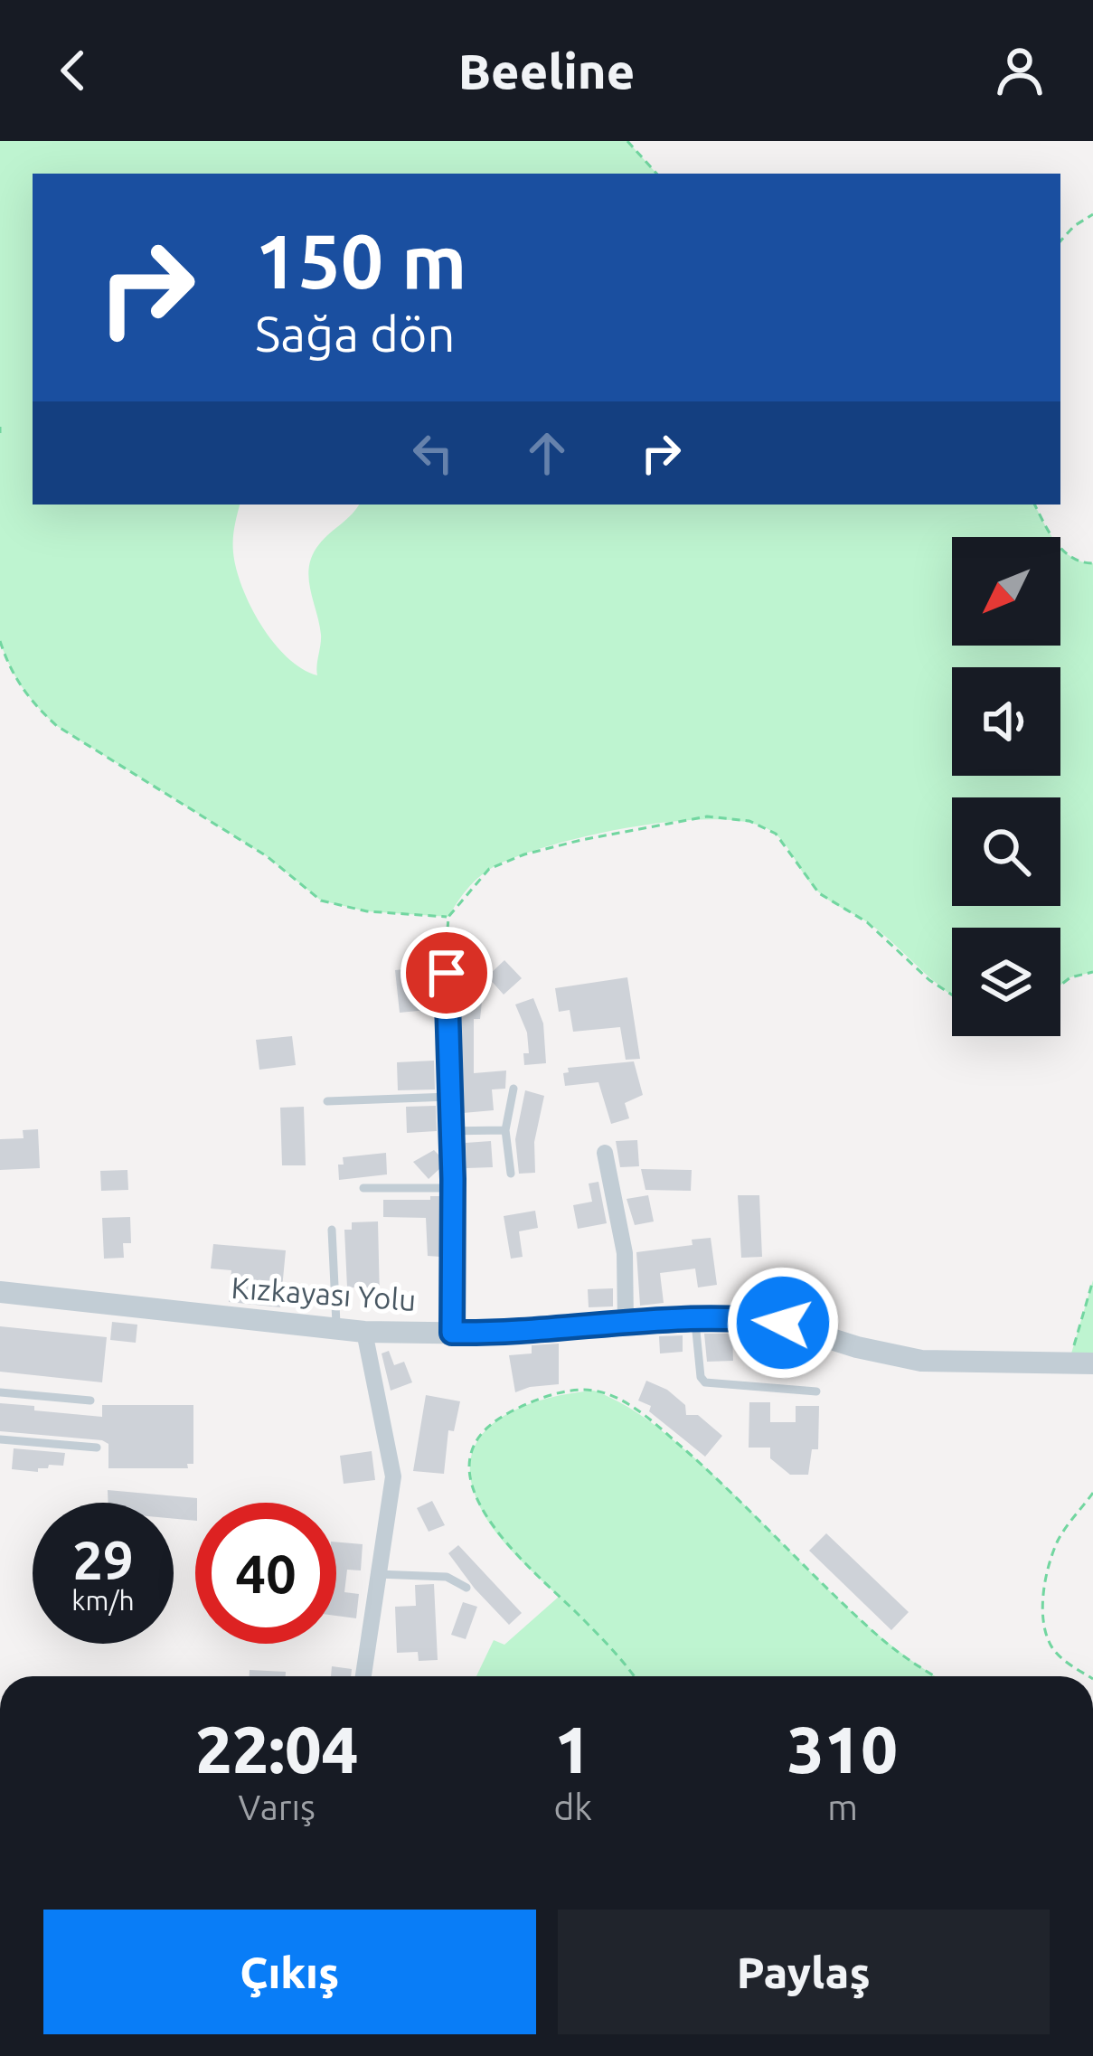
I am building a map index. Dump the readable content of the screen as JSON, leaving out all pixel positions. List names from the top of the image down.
{
  "streets": {
    "street": ["Kızkayası Yolu"]
  },
  "north": "bottom left",
  "page": {
    "header": "Beeline",
    "turn": ["150 m", "Sağa dön"],
    "speed": "29 km/h",
    "limit": "40",
    "eta": [
      "22:04",
      "Varış",
      "1",
      "dk",
      "310",
      "m"
    ],
    "buttons": ["Çıkış", "Paylaş"]
  }
}
